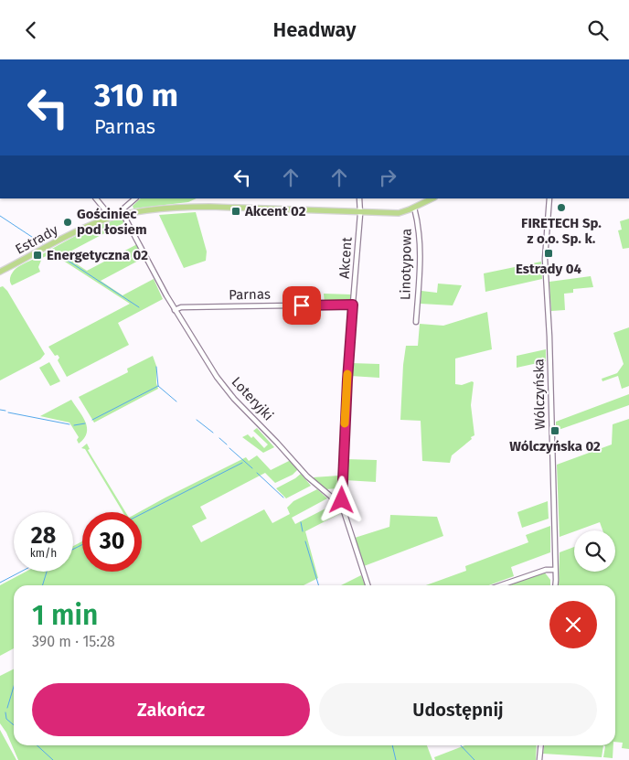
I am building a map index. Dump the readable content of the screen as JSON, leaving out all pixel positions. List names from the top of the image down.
{
  "streets": {
    "main road": ["Estrady"],
    "street": [
      "Akcent",
      "Linotypowa",
      "Parnas",
      "Wólczyńska",
      "Loteryjki"
    ]
  },
  "crossings": [
    ["Estrady", "Akcent"],
    ["Estrady", "Linotypowa"],
    ["Estrady", "Loteryjki"],
    ["Akcent", "Parnas"],
    ["Akcent", "Loteryjki"],
    ["Parnas", "Loteryjki"]
  ],
  "places": {
    "other": ["FIRETECH Sp. z o.o. Sp. k.", "Gościniec pod łosiem"],
    "transit": [
      "Akcent 02",
      "Estrady 04",
      "Energetyczna 02",
      "Wólczyńska 02"
    ]
  },
  "page": {
    "header": "Headway",
    "turn": ["310 m", "Parnas"],
    "speed": "28 km/h",
    "limit": "30",
    "heading": ["1 min", "390 m · 15:28"],
    "buttons": ["Zakończ", "Udostępnij"]
  }
}
